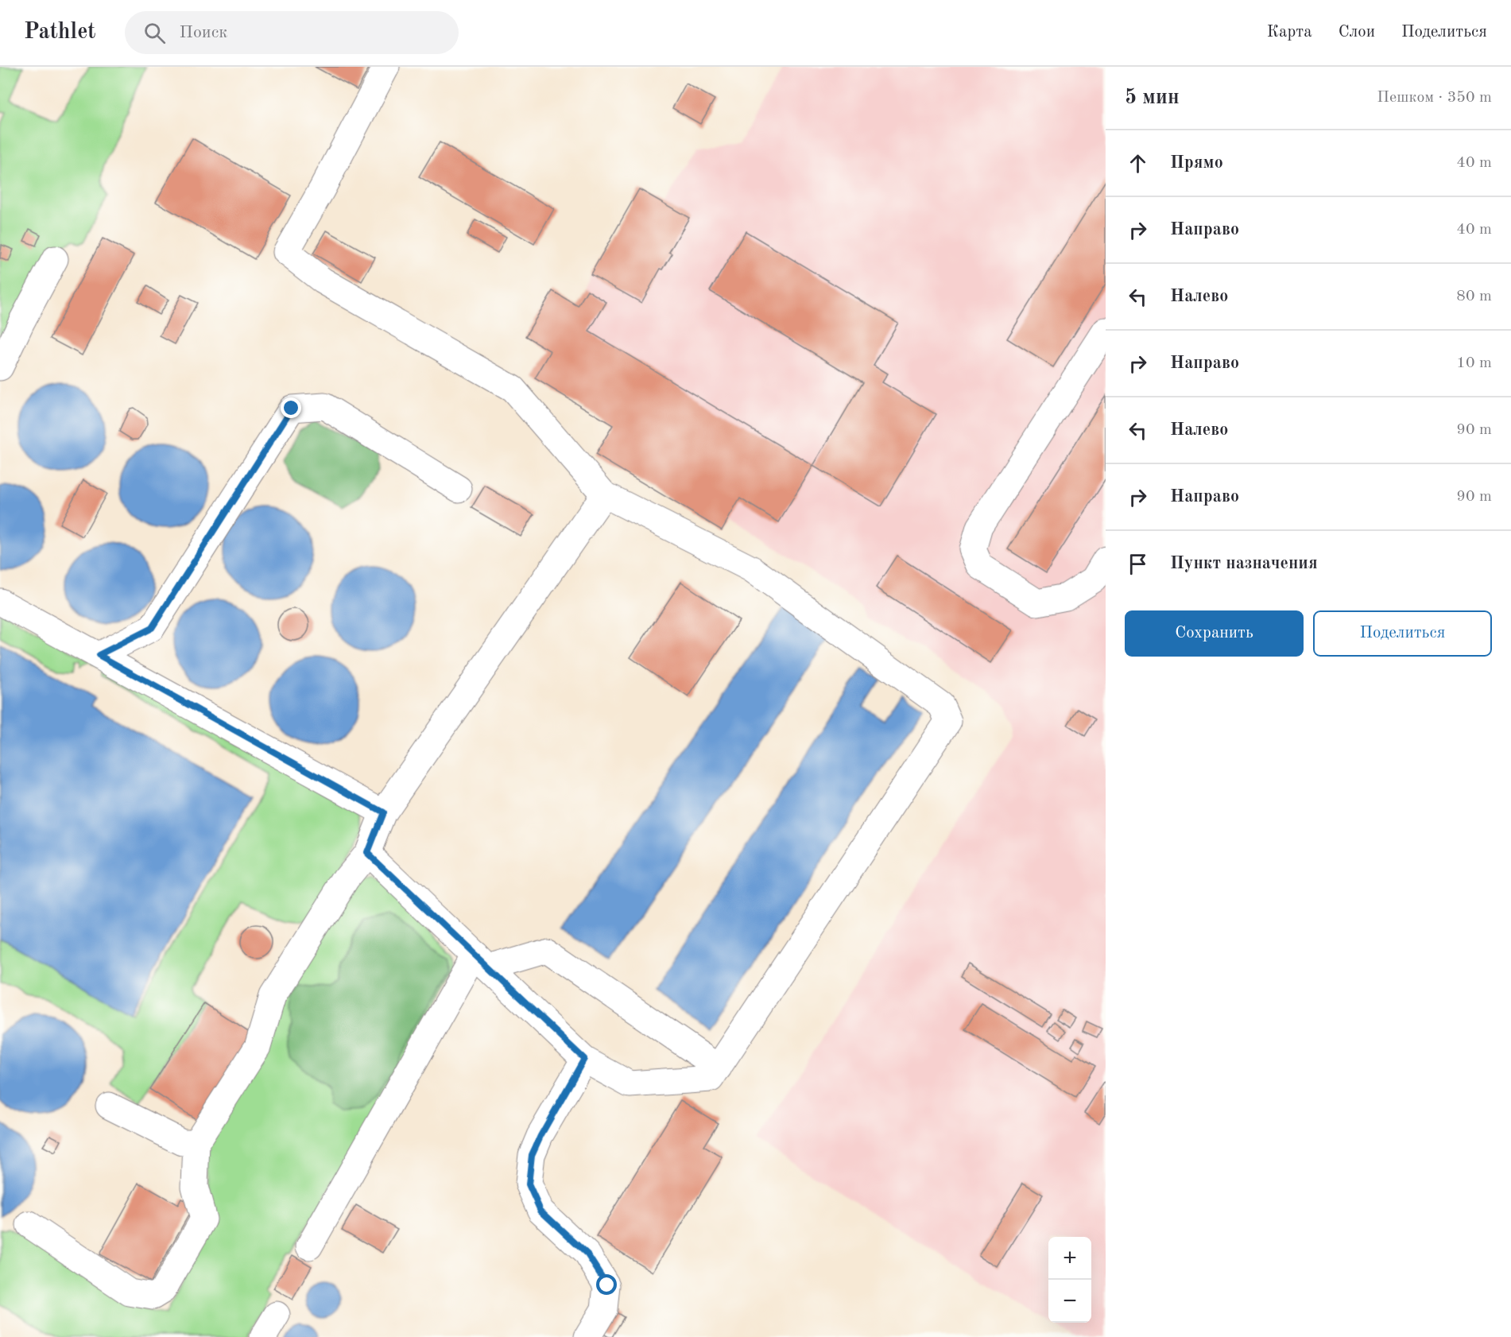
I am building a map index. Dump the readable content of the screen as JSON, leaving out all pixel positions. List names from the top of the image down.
{
  "page": {
    "header": "Pathlet",
    "search": "Поиск",
    "nav": ["Карта", "Слои", "Поделиться"],
    "heading": ["5 мин", "Пешком · 350 m"],
    "list": [
      ["Прямо", "40 m"],
      ["Направо", "40 m"],
      ["Налево", "80 m"],
      ["Направо", "10 m"],
      ["Налево", "90 m"],
      ["Направо", "90 m"],
      "Пункт назначения"
    ],
    "buttons": ["Сохранить", "Поделиться"],
    "map_buttons": ["+", "−"]
  }
}
